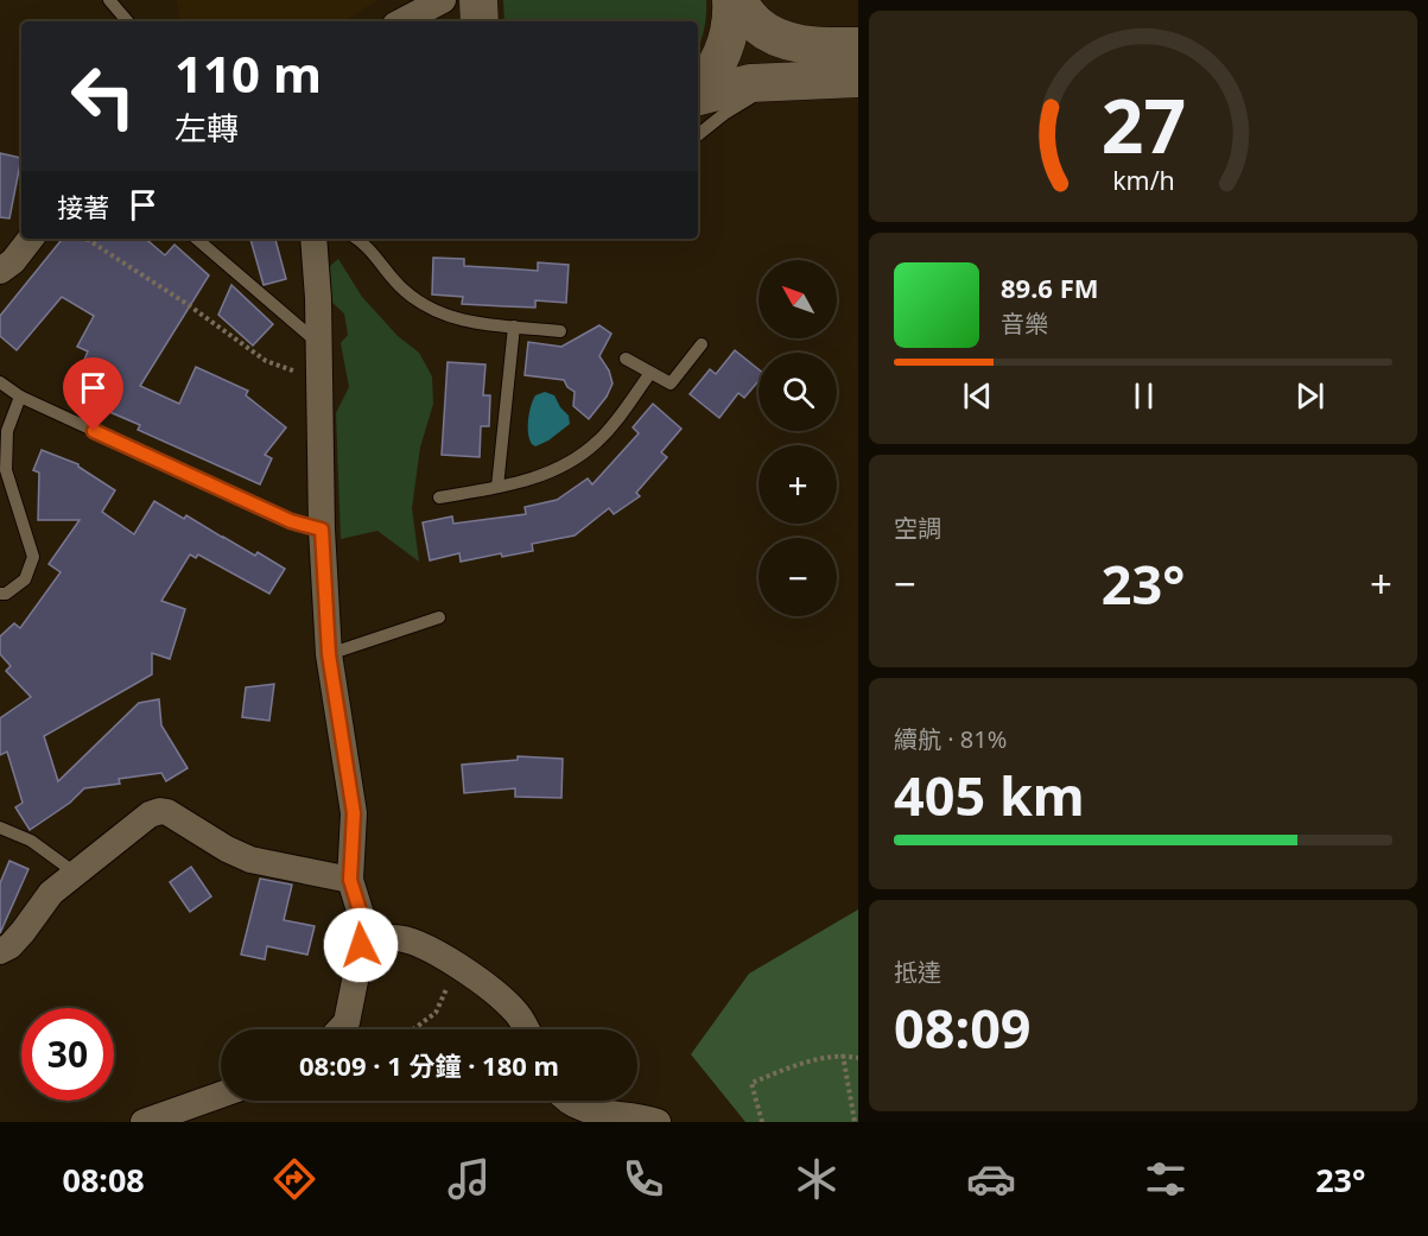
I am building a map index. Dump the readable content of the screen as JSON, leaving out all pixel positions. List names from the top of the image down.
{
  "north": "top left",
  "page": {
    "turn": ["110 m", "左轉"],
    "then": "接著",
    "map_buttons": ["+", "−"],
    "song": ["89.6 FM", "音樂"],
    "tile": [
      "空調",
      ["續航 · 81%", "405 km"],
      ["抵達", "08:09"]
    ],
    "heat": ["−", "23°", "+"],
    "limit": "30",
    "trip": "08:09 · 1 分鐘 · 180 m",
    "tabs": ["08:08", "23°"],
    "gauge": ["27", "km/h"]
  }
}
